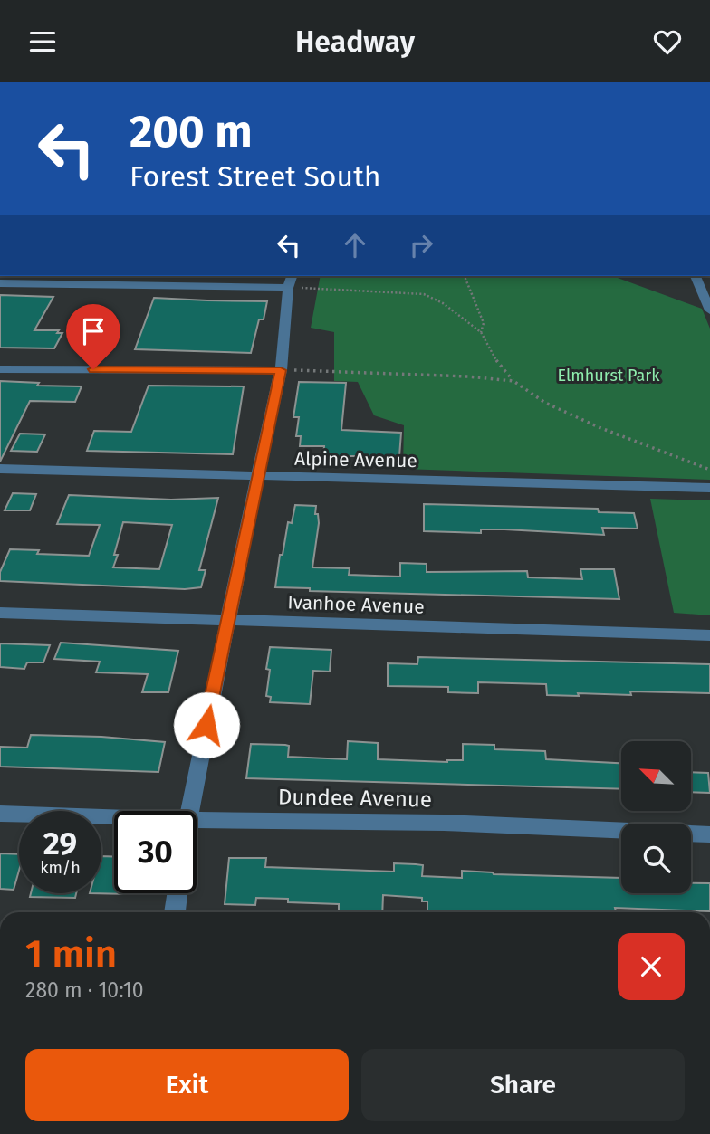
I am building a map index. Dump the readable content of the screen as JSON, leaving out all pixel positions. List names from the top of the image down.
{
  "streets": {
    "street": ["Alpine Avenue", "Ivanhoe Avenue", "Dundee Avenue"]
  },
  "parks": ["Elmhurst Park"],
  "north": "top left",
  "page": {
    "header": "Headway",
    "turn": ["200 m", "Forest Street South"],
    "speed": "29 km/h",
    "limit": "30",
    "heading": ["1 min", "280 m · 10:10"],
    "buttons": ["Exit", "Share"]
  }
}
